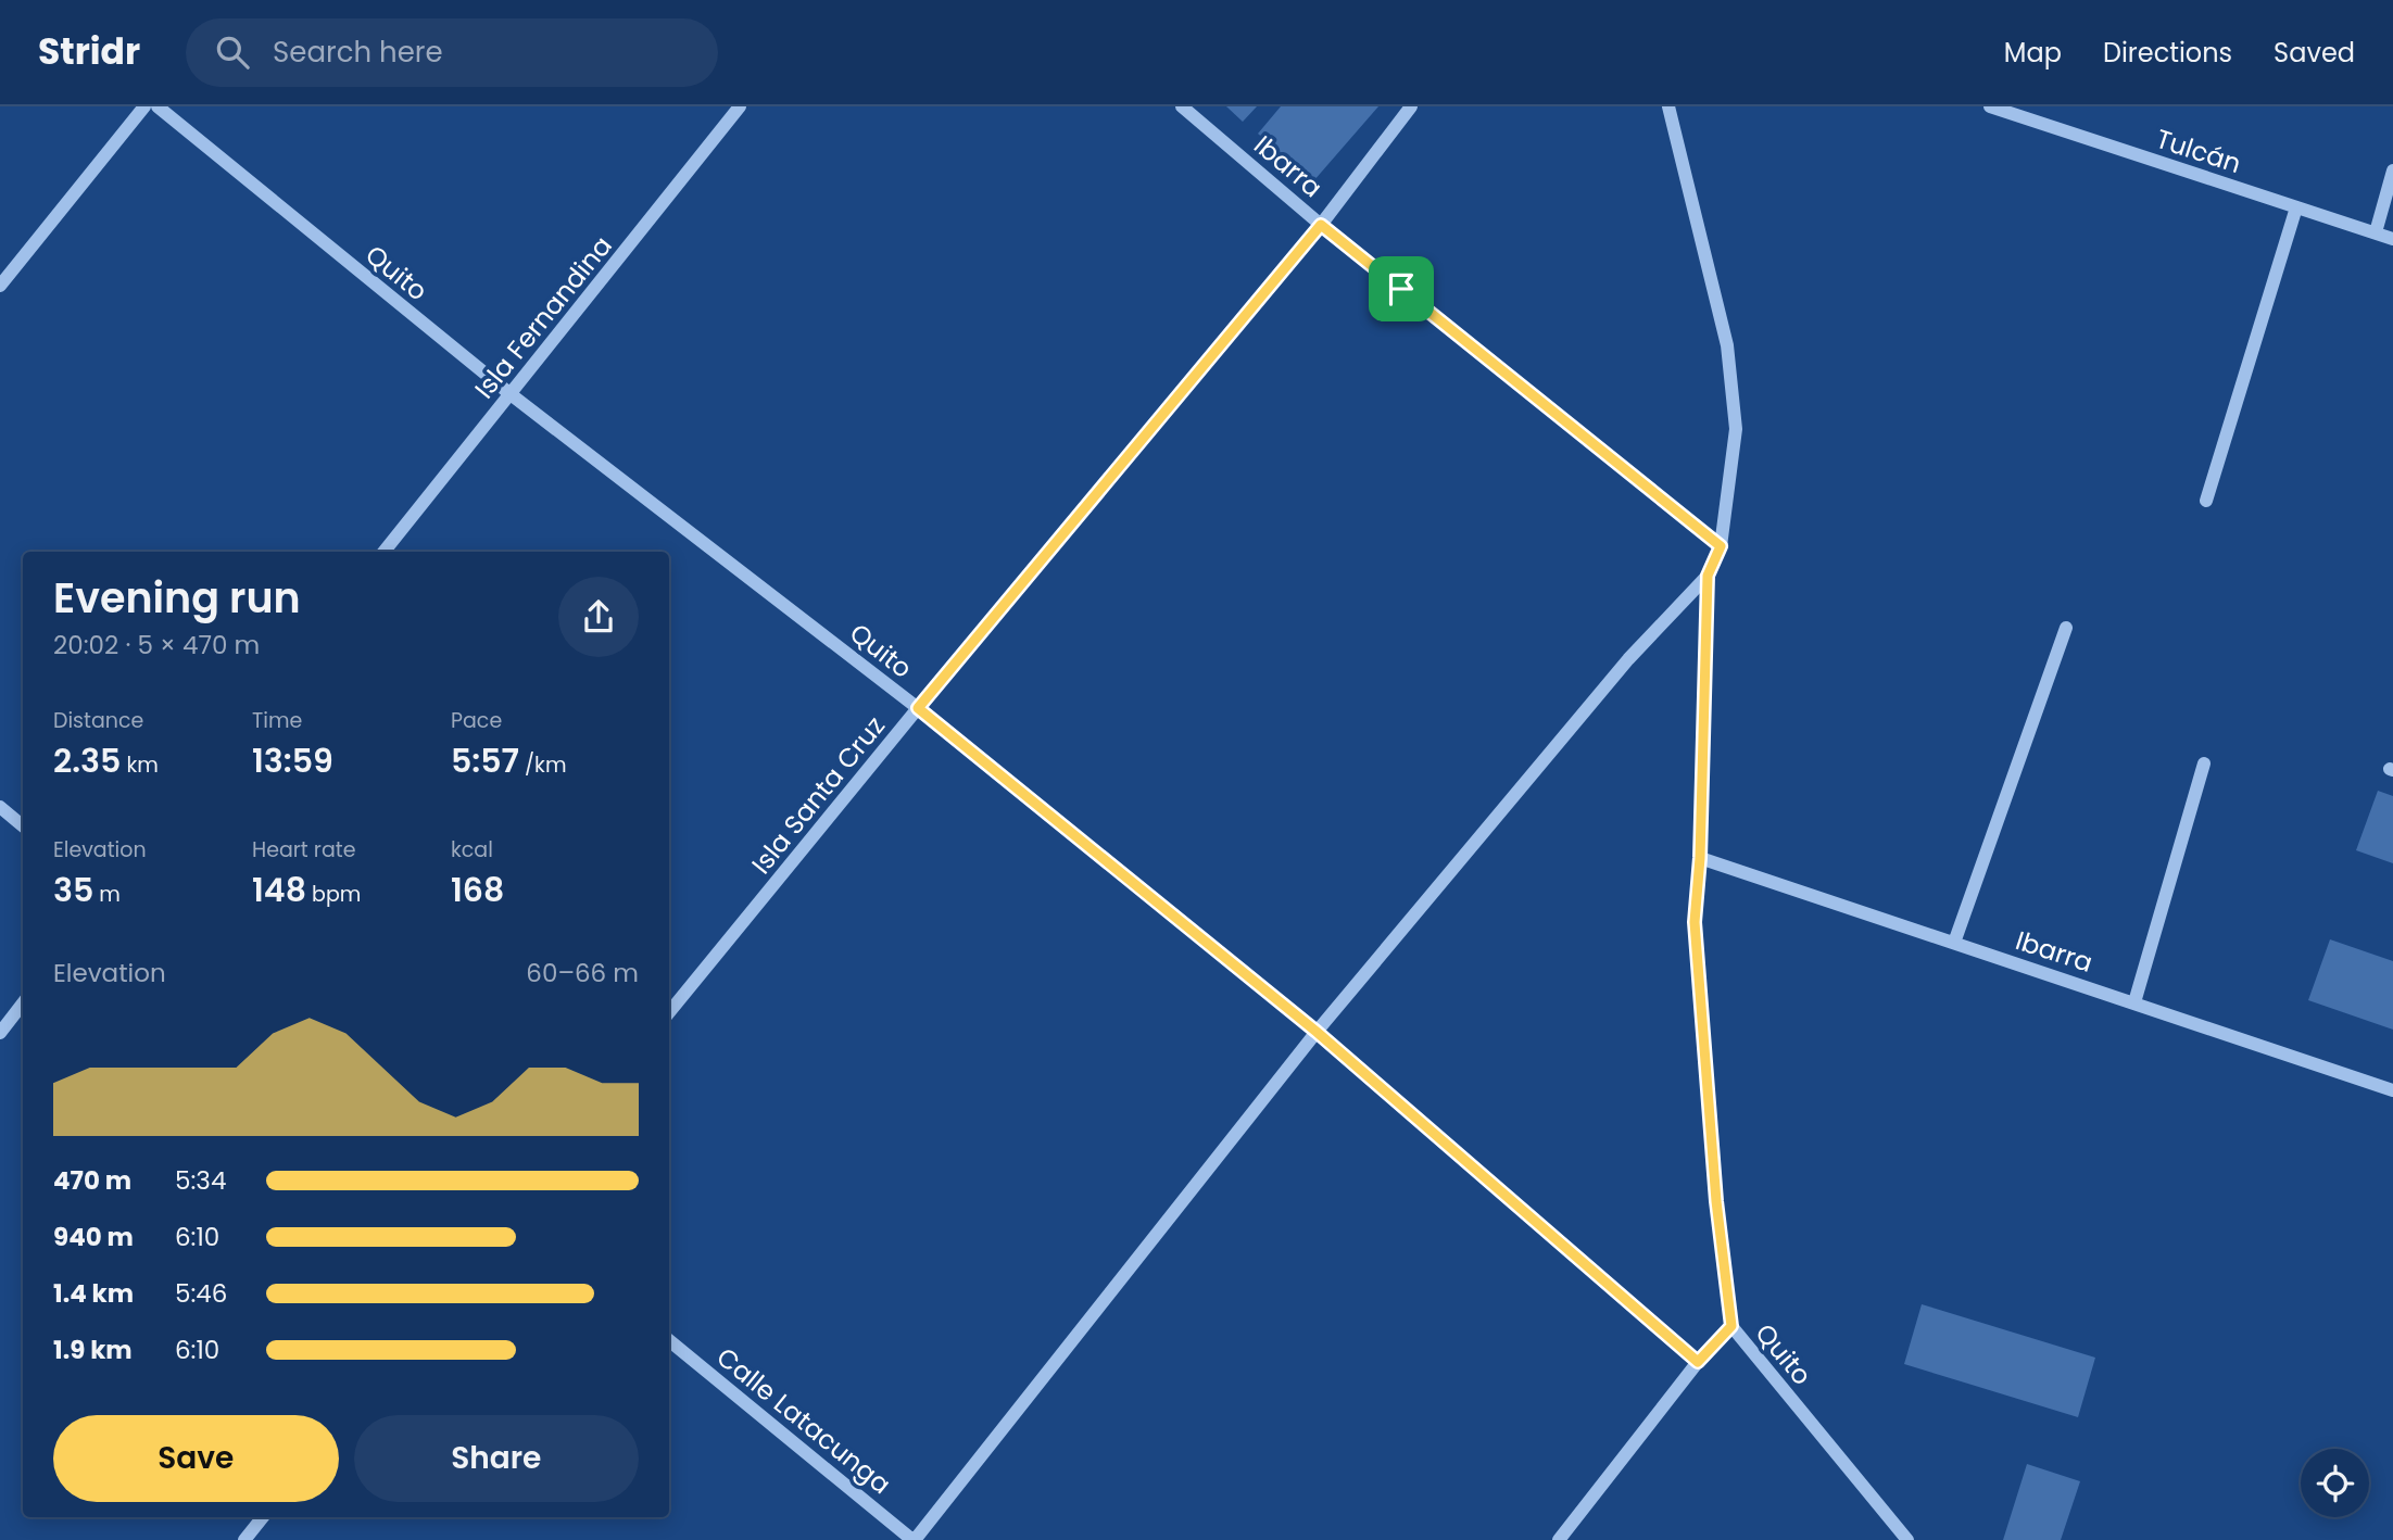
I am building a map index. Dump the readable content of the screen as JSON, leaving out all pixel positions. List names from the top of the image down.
{
  "streets": {
    "street": [
      "Tulcán",
      "Ibarra",
      "Quito",
      "Isla Fernandina",
      "Isla Santa Cruz",
      "Calle Latacunga"
    ]
  },
  "crossings": [
    ["Ibarra", "Isla Santa Cruz"],
    ["Quito", "Isla Fernandina"],
    ["Quito", "Isla Santa Cruz"]
  ],
  "page": {
    "header": "Stridr",
    "search": "Search here",
    "nav": ["Map", "Directions", "Saved"],
    "heading": ["Evening run", "20:02 · 5 × 470 m"],
    "stats": [
      ["Distance", "2.35 km"],
      ["Time", "13:59"],
      ["Pace", "5:57 /km"],
      ["Elevation", "35 m"],
      ["Heart rate", "148 bpm"],
      ["kcal", "168"]
    ],
    "chart": ["Elevation", "60–66 m"],
    "list": [
      {
        "name": "470 m",
        "note": "5:34"
      },
      {
        "name": "940 m",
        "note": "6:10"
      },
      {
        "name": "1.4 km",
        "note": "5:46"
      },
      {
        "name": "1.9 km",
        "note": "6:10"
      }
    ],
    "buttons": ["Save", "Share"]
  }
}
